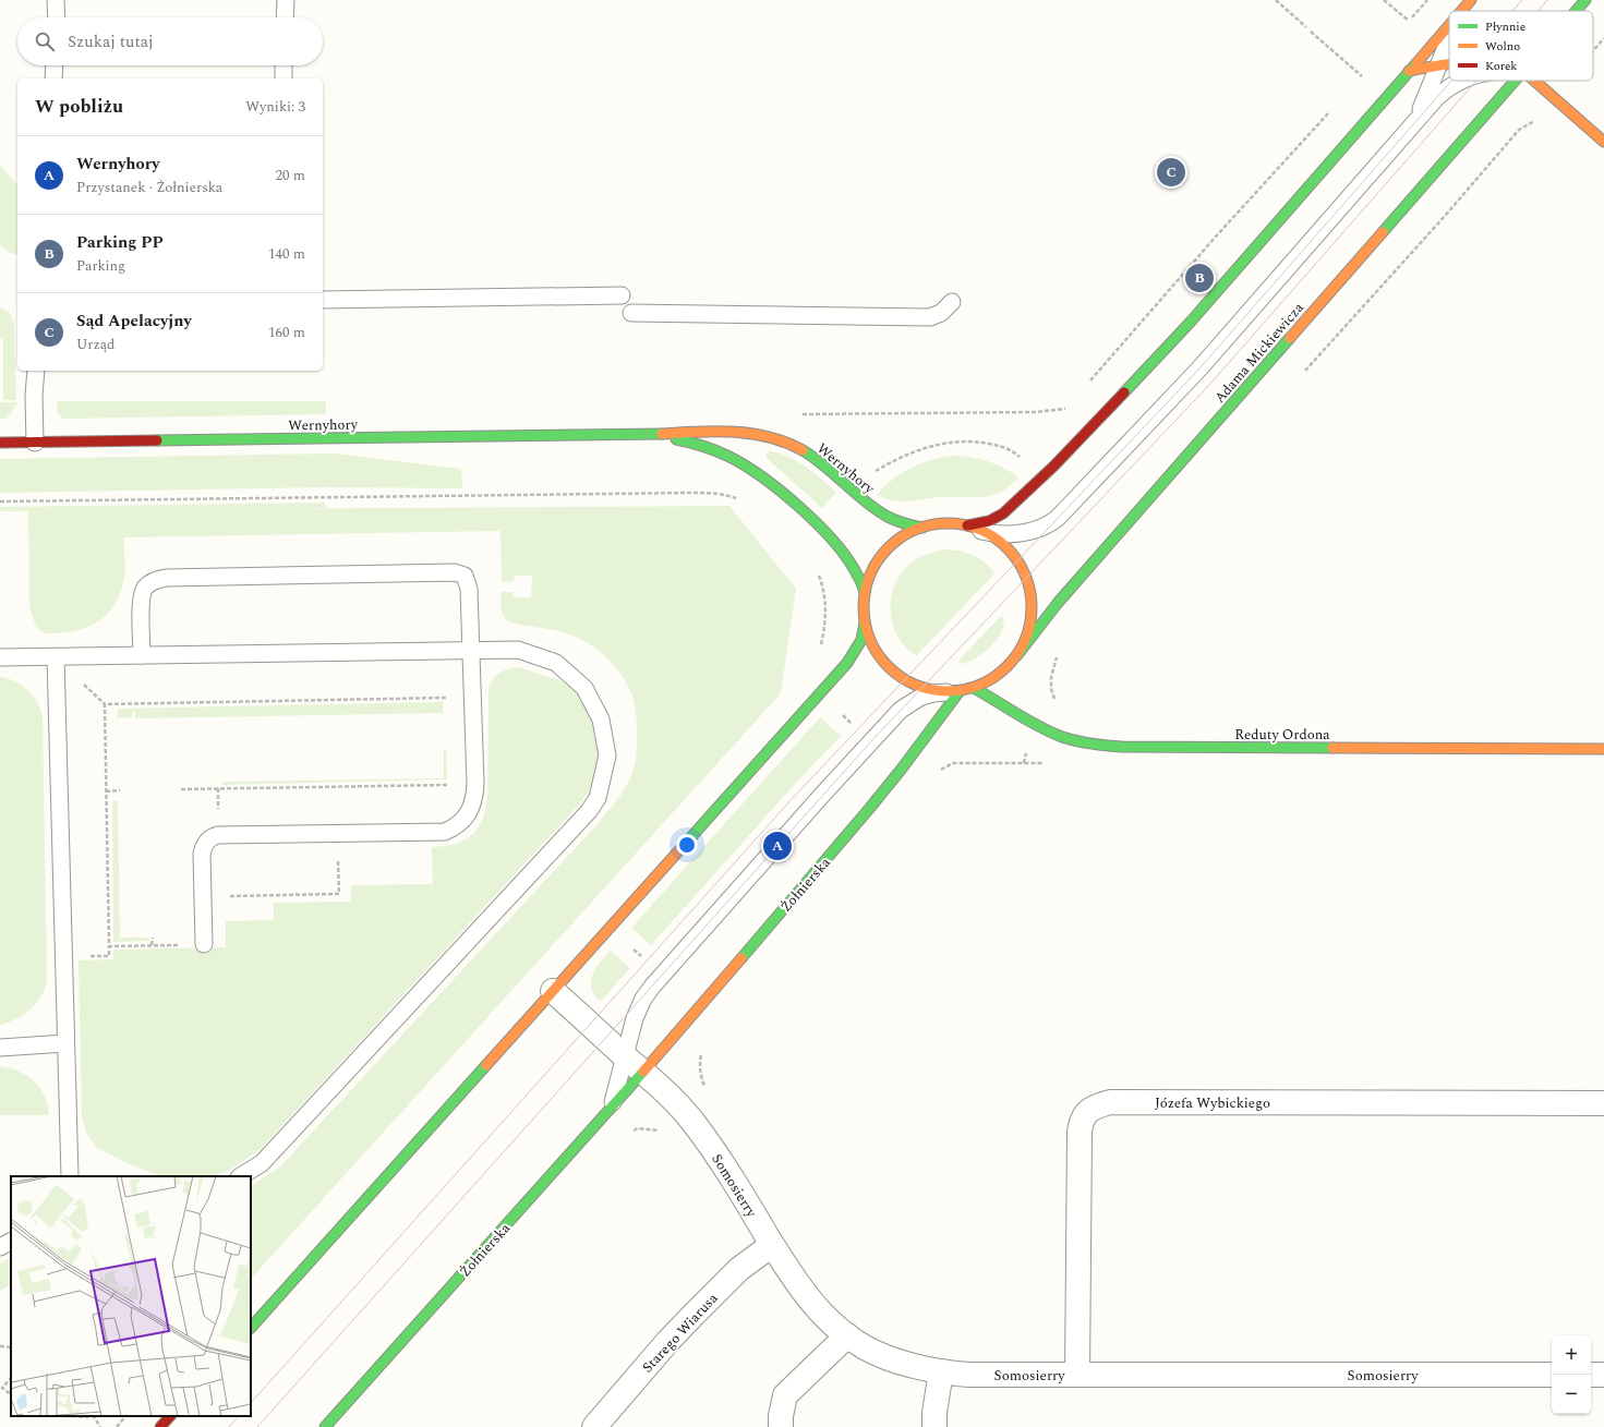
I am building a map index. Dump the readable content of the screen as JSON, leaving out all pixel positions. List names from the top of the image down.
{
  "streets": {
    "street": [
      "Adama Mickiewicza",
      "Wernyhory",
      "Reduty Ordona",
      "Żołnierska",
      "Józefa Wybickiego",
      "Somosierry",
      "Starego Wiarusa"
    ]
  },
  "crossings": [
    ["Żołnierska", "Somosierry"],
    ["Józefa Wybickiego", "Somosierry"],
    ["Somosierry", "Starego Wiarusa"]
  ],
  "legend": ["Płynnie", "Wolno", "Korek"],
  "page": {
    "search": "Szukaj tutaj",
    "heading": ["W pobliżu", "Wyniki: 3"],
    "list": [
      {
        "mark": "A",
        "name": "Wernyhory",
        "note": "Przystanek · Żołnierska",
        "value": "20 m"
      },
      {
        "mark": "B",
        "name": "Parking PP",
        "note": "Parking",
        "value": "140 m"
      },
      {
        "mark": "C",
        "name": "Sąd Apelacyjny",
        "note": "Urząd",
        "value": "160 m"
      }
    ],
    "pins": ["C", "B", "A"],
    "map_buttons": ["+", "−"]
  }
}
